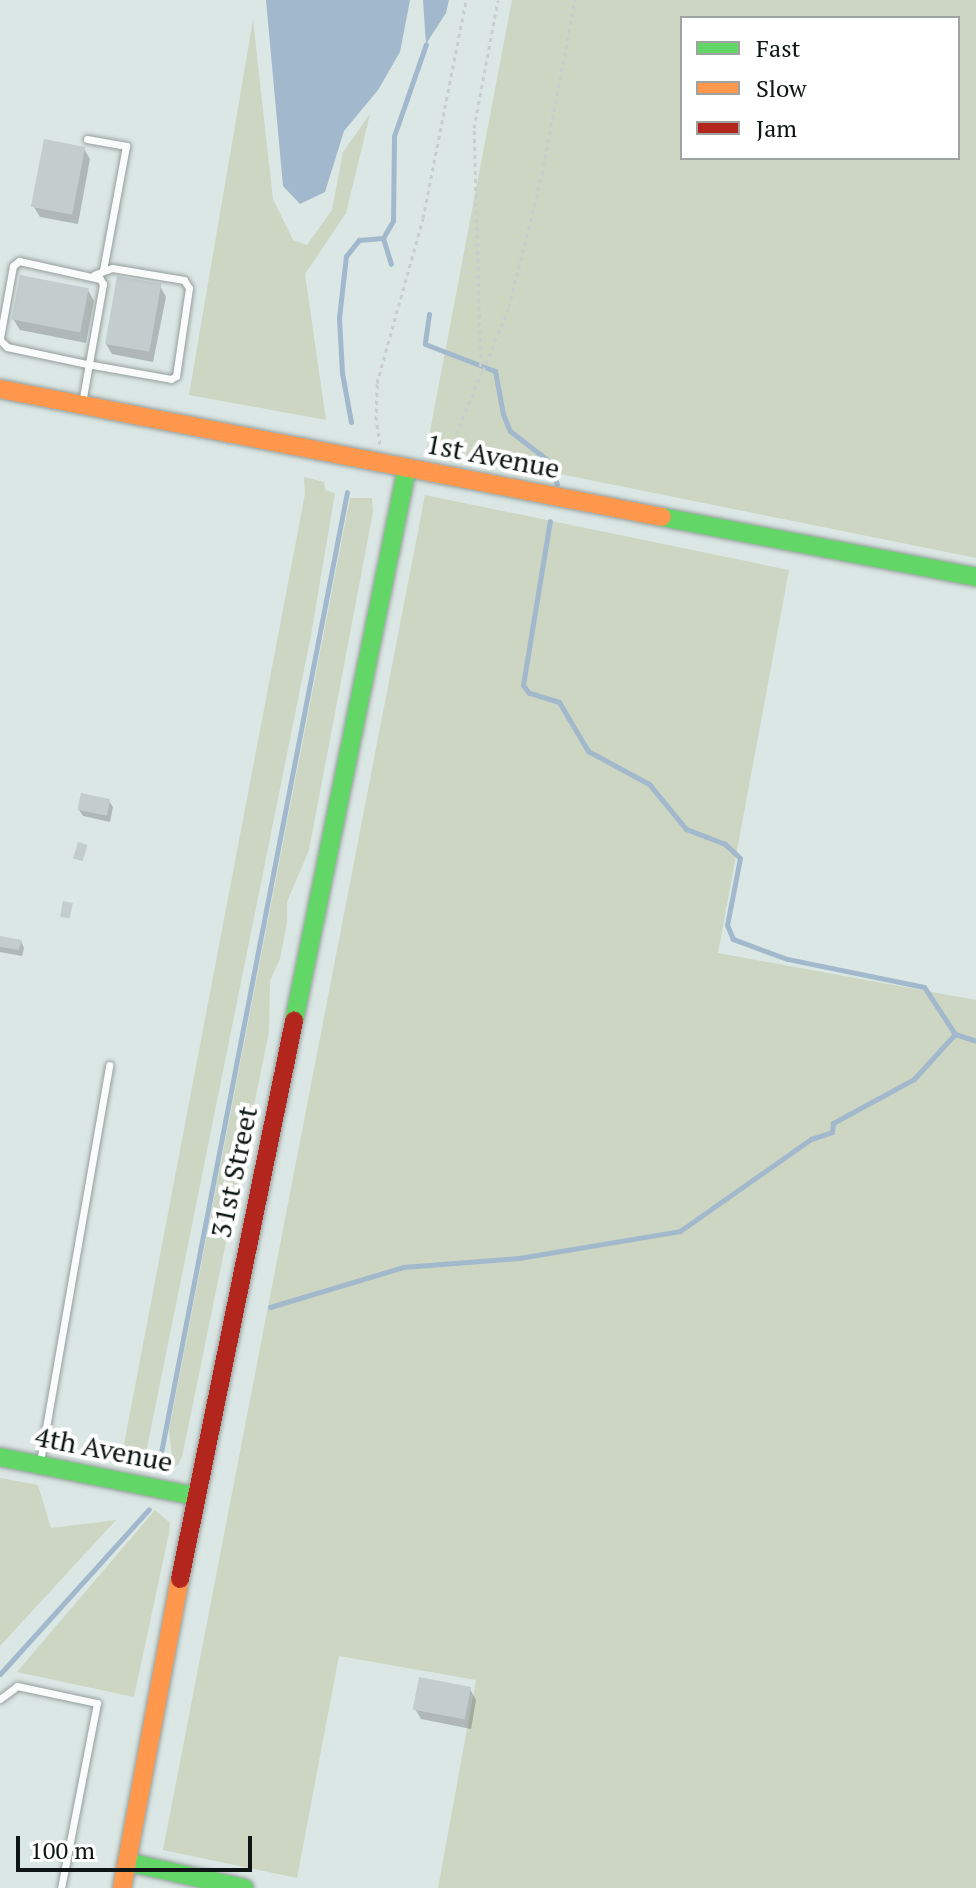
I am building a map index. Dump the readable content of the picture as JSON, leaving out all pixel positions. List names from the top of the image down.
{
  "streets": {
    "street": ["1st Avenue", "31st Street", "4th Avenue"]
  },
  "crossings": [
    ["1st Avenue", "31st Street"],
    ["31st Street", "4th Avenue"]
  ],
  "legend": ["Fast", "Slow", "Jam"],
  "scale_bar": "100 m"
}
